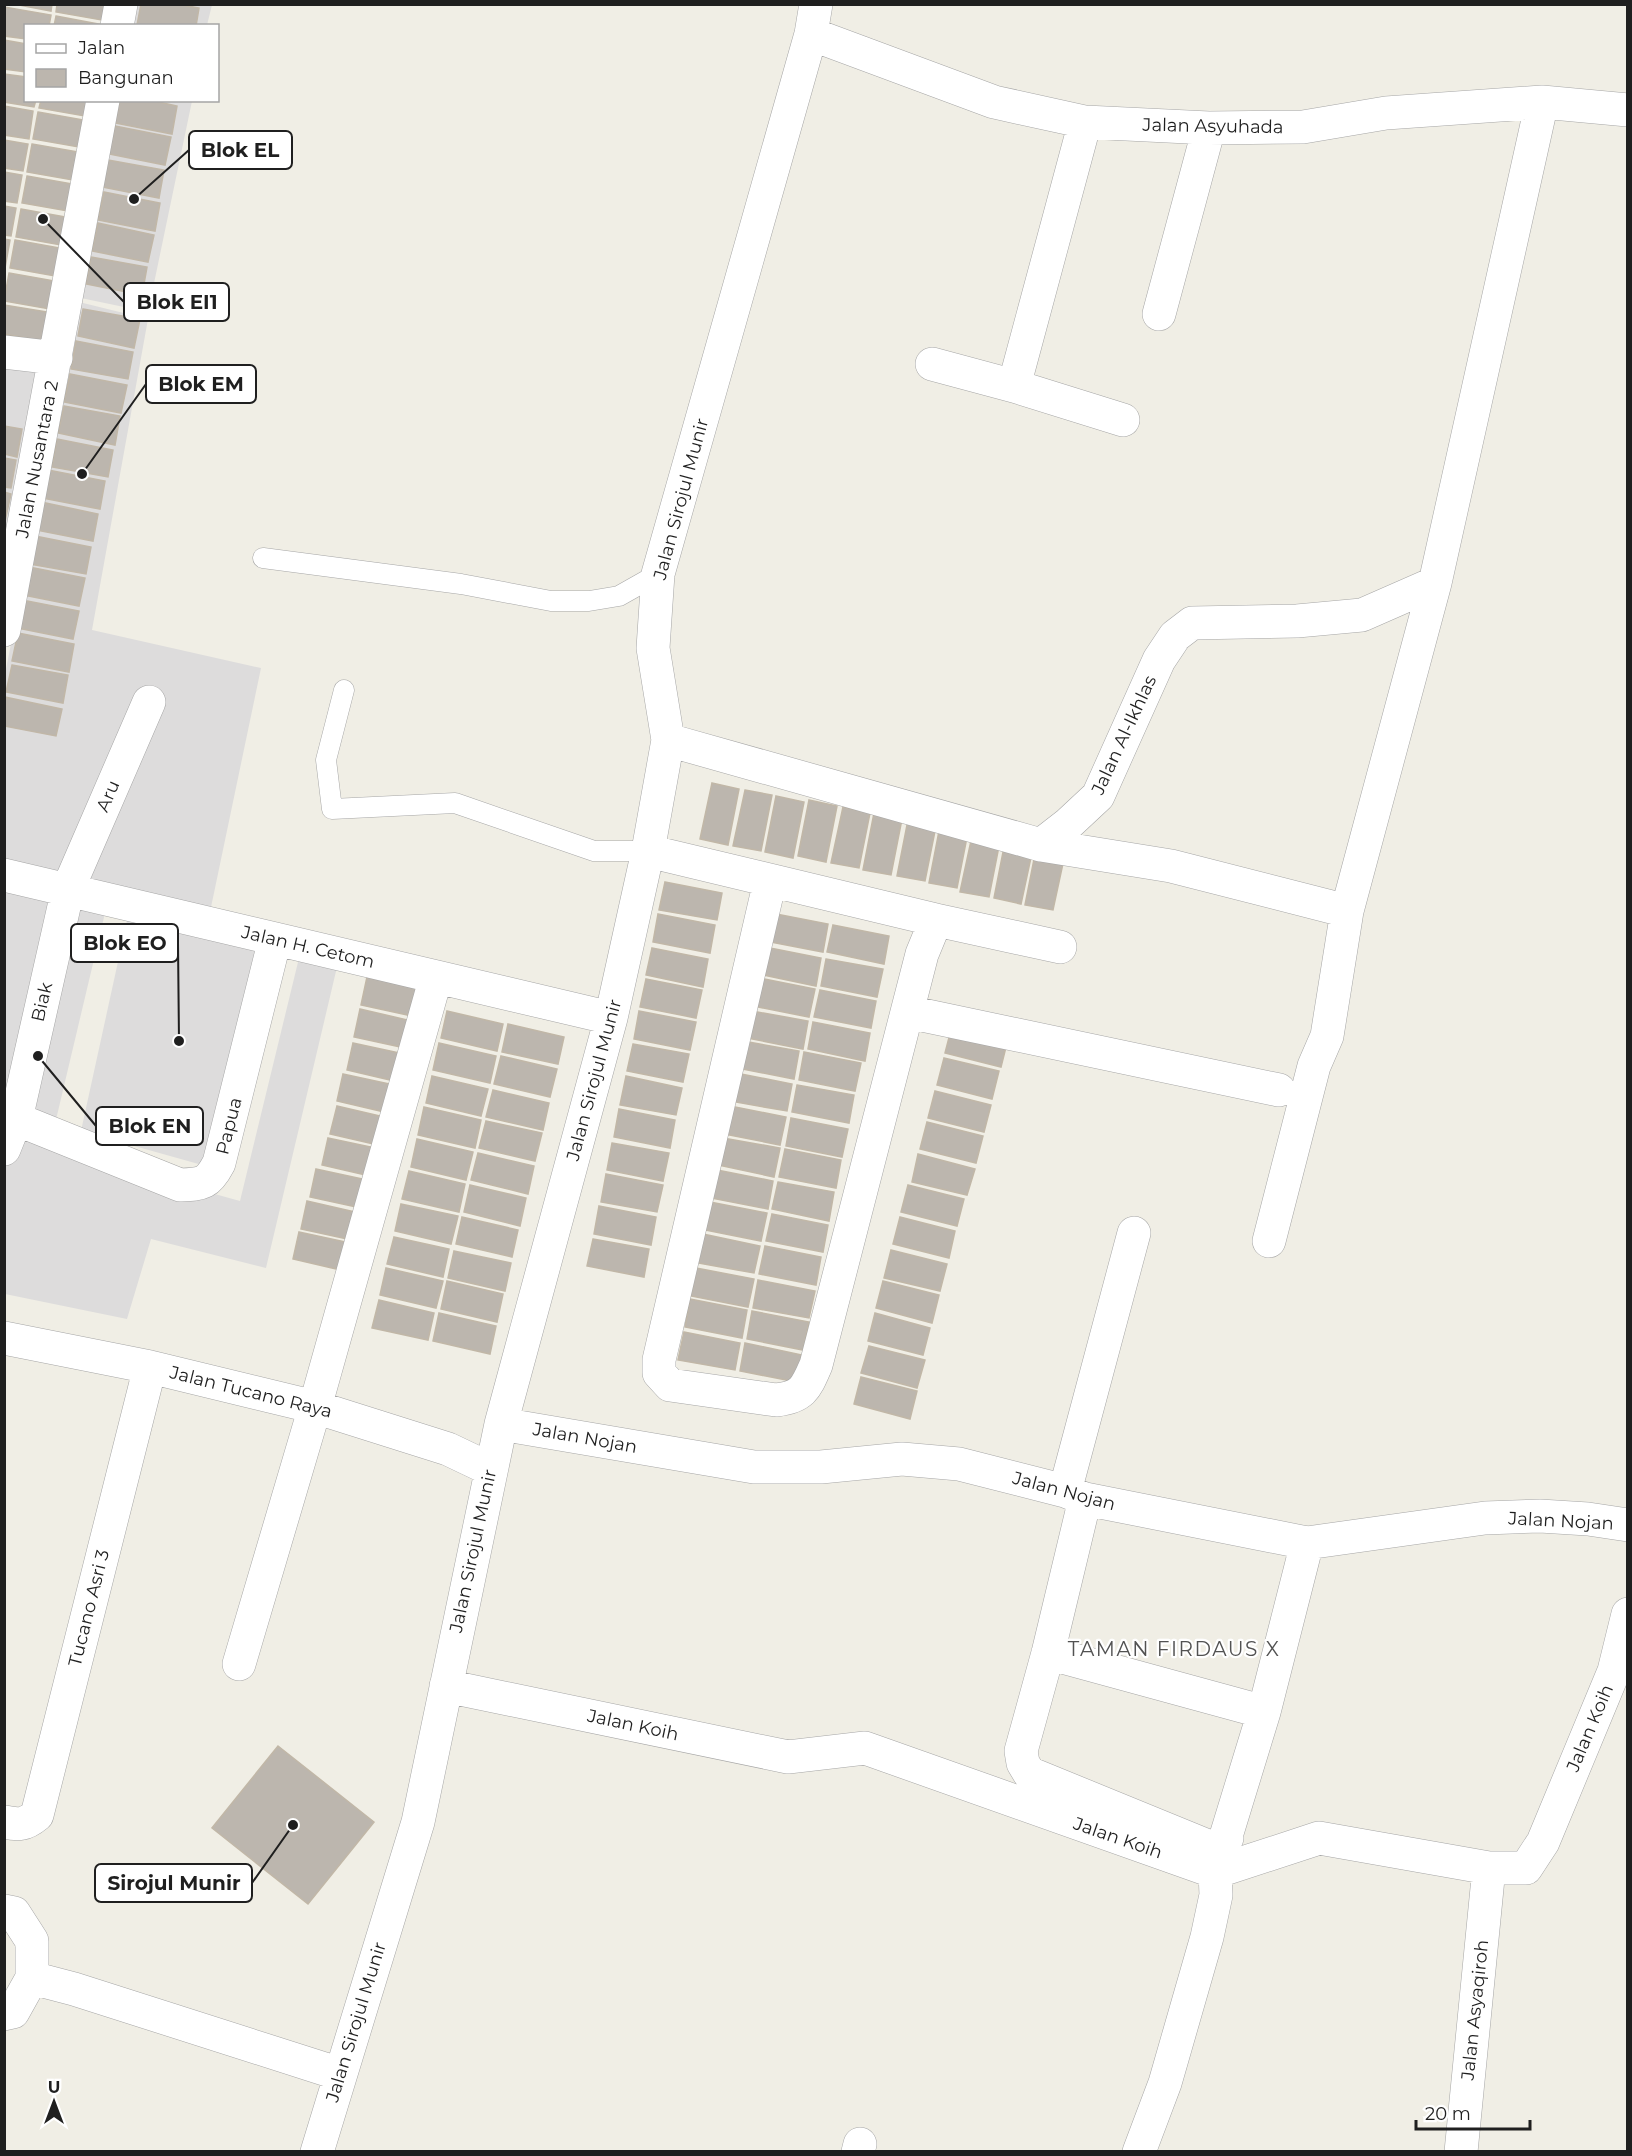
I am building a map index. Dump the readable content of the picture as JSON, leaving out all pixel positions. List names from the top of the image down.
{
  "streets": {
    "street": [
      "Jalan Asyuhada",
      "Jalan Nusantara 2",
      "Jalan Sirojul Munir",
      "Jalan Al-Ikhlas",
      "Aru",
      "Jalan H. Cetom",
      "Biak",
      "Papua",
      "Jalan Tucano Raya",
      "Jalan Nojan",
      "Tucano Asri 3",
      "Jalan Koih",
      "Jalan Asyaqiroh"
    ]
  },
  "crossings": [
    ["Jalan Asyuhada", "Jalan Sirojul Munir"],
    ["Jalan Sirojul Munir", "Jalan H. Cetom"],
    ["Jalan Sirojul Munir", "Jalan Tucano Raya"],
    ["Jalan Sirojul Munir", "Jalan Nojan"],
    ["Jalan Sirojul Munir", "Jalan Koih"],
    ["Aru", "Jalan H. Cetom"],
    ["Aru", "Biak"],
    ["Jalan H. Cetom", "Biak"],
    ["Jalan H. Cetom", "Papua"],
    ["Biak", "Papua"],
    ["Jalan Tucano Raya", "Tucano Asri 3"],
    ["Jalan Koih", "Jalan Asyaqiroh"]
  ],
  "districts": ["TAMAN FIRDAUS X"],
  "places": [
    "Blok EL",
    "Blok EI1",
    "Blok EM",
    "Blok EO",
    "Blok EN",
    "Sirojul Munir"
  ],
  "legend": ["Jalan", "Bangunan"],
  "scale_bar": "20 m",
  "north": "top"
}
